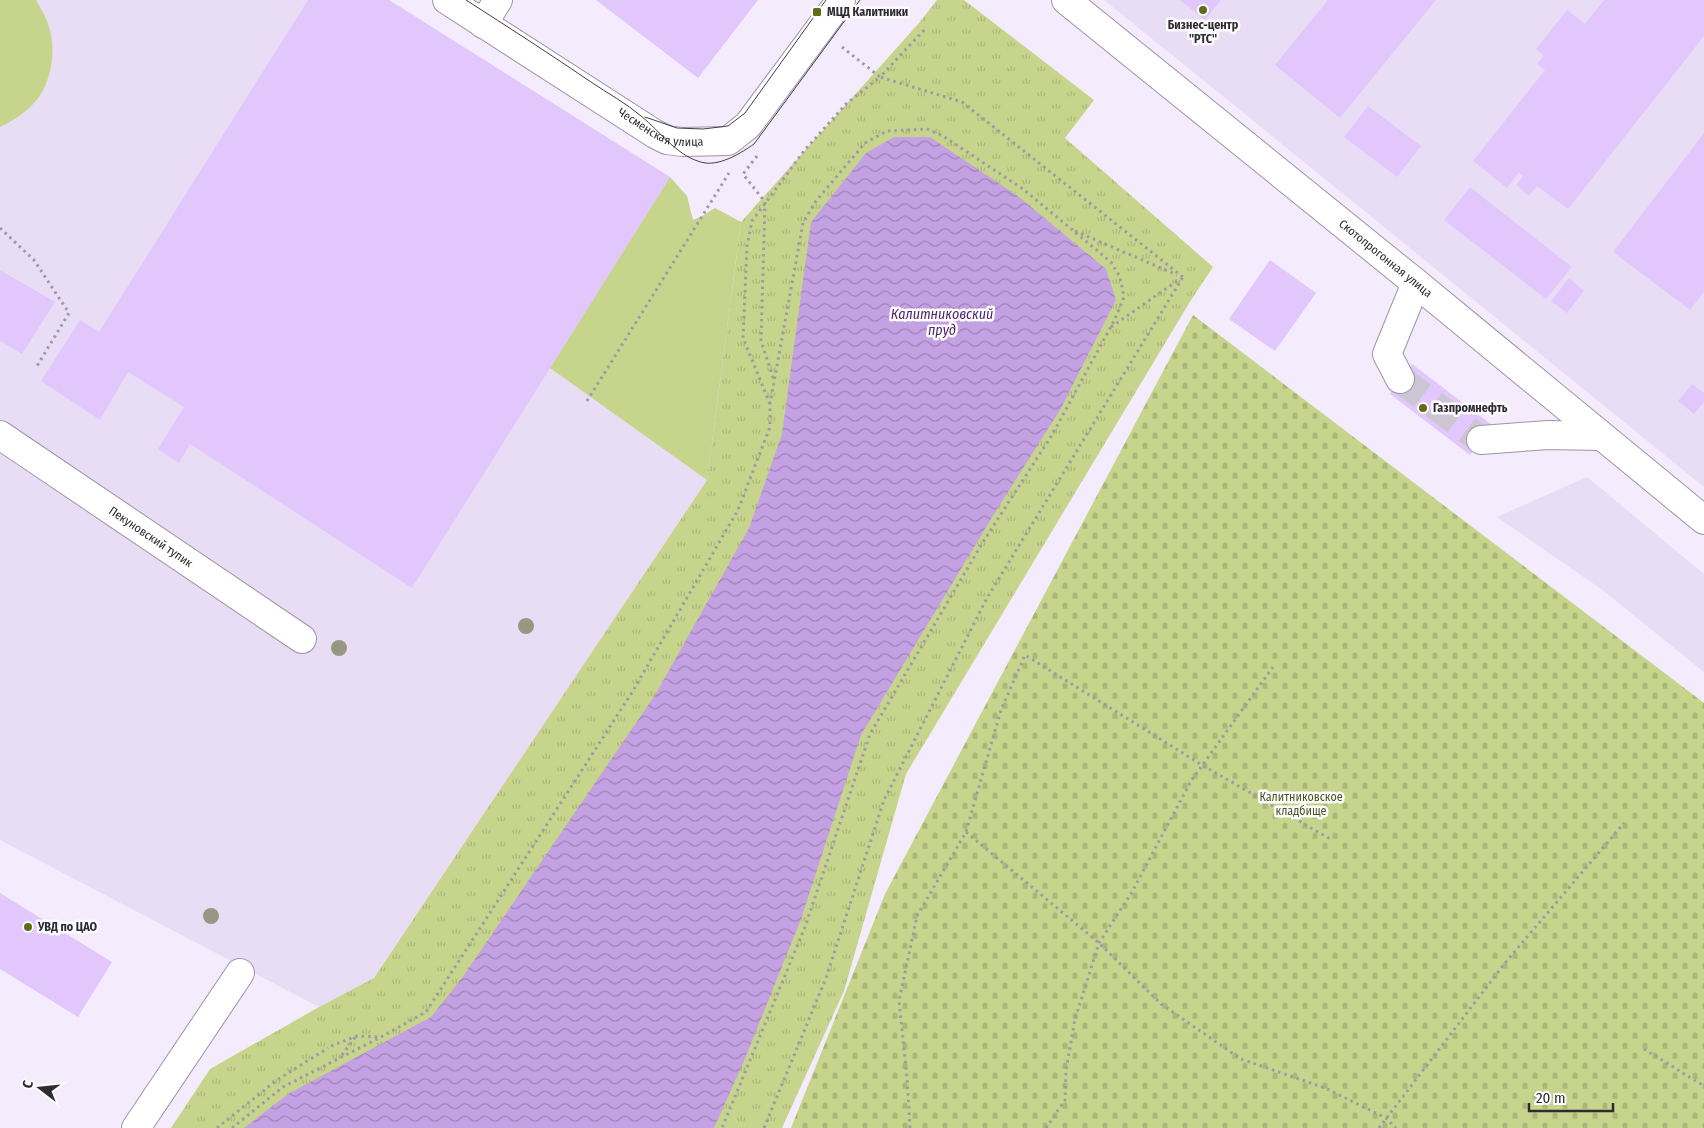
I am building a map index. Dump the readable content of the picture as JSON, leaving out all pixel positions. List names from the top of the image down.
{
  "streets": {
    "street": ["Чесменская улица", "Скотопрогонная улица", "Пекуновский тупик"]
  },
  "water": ["Калитниковский пруд"],
  "parks": ["Калитниковское кладбище"],
  "places": {
    "other": ["Бизнес-центр \"РТС\"", "Газпромнефть", "УВД по ЦАО"],
    "transit": ["МЦД Калитники"]
  },
  "scale_bar": "20 m",
  "north": "left"
}
